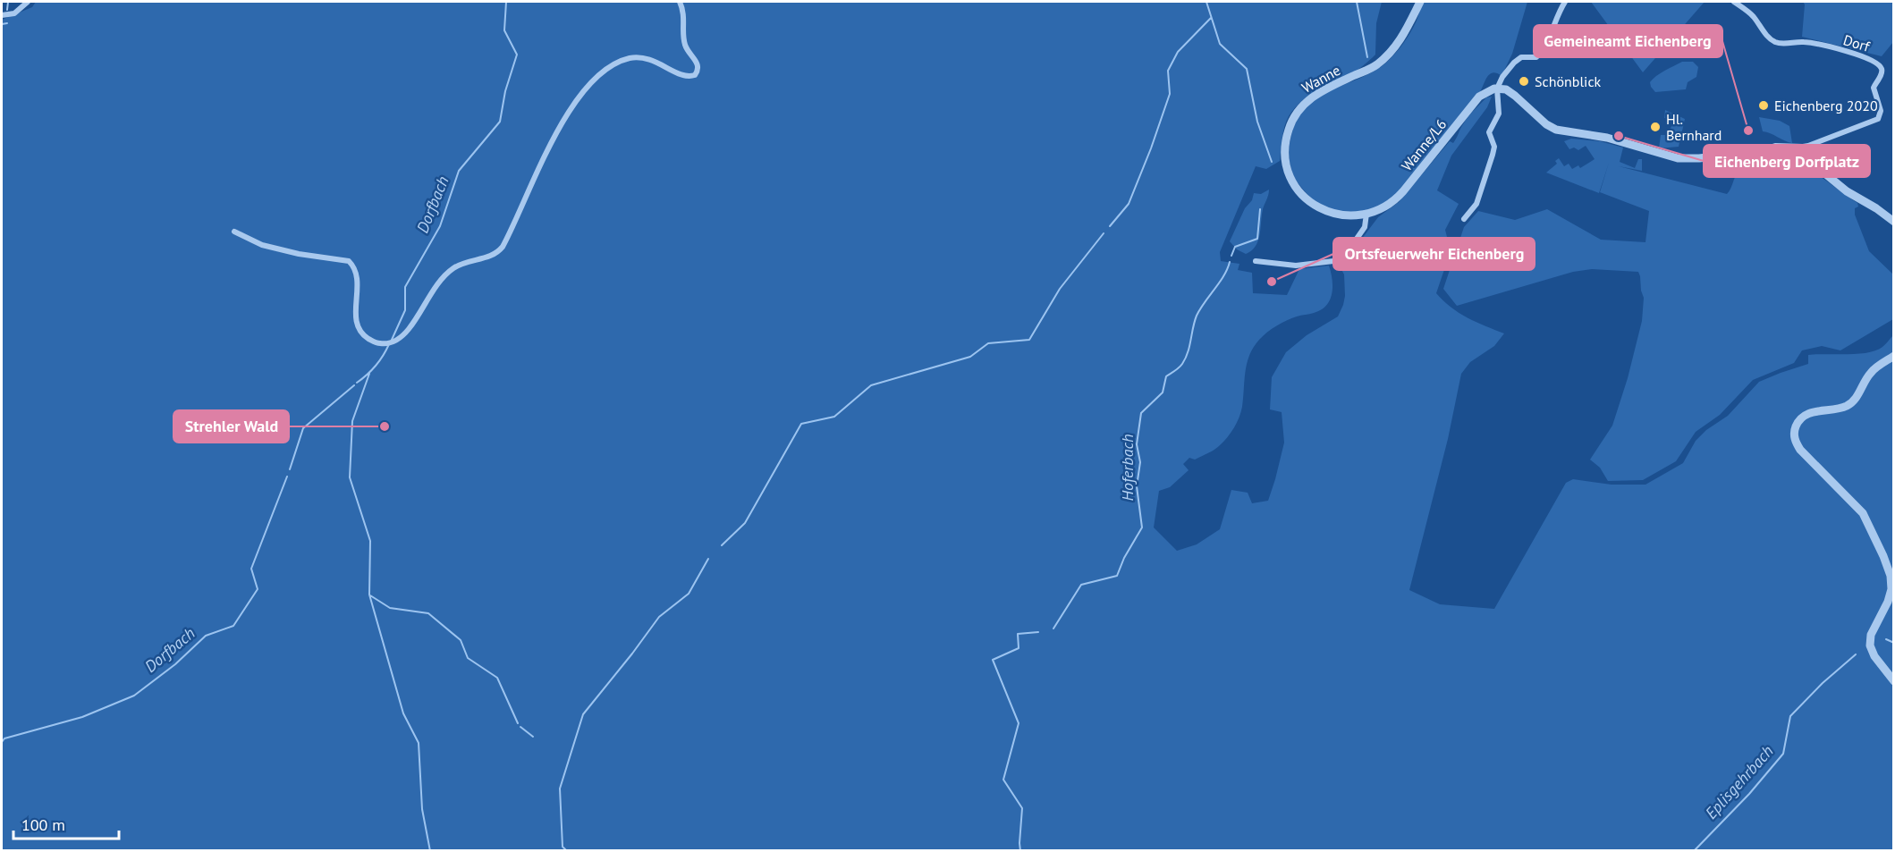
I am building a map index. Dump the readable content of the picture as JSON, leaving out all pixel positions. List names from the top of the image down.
{
  "streets": {
    "street": ["Dorf", "Wanne", "Wanne/L6"]
  },
  "crossings": [
    ["Wanne", "Wanne/L6"]
  ],
  "water": ["Dorfbach", "Hoferbach", "Eplisgehrbach"],
  "places": [
    "Schönblick",
    "Eichenberg 2020",
    "Hl. Bernhard",
    "Gemeineamt Eichenberg",
    "Eichenberg Dorfplatz",
    "Ortsfeuerwehr Eichenberg",
    "Strehler Wald"
  ],
  "scale_bar": "100 m"
}
